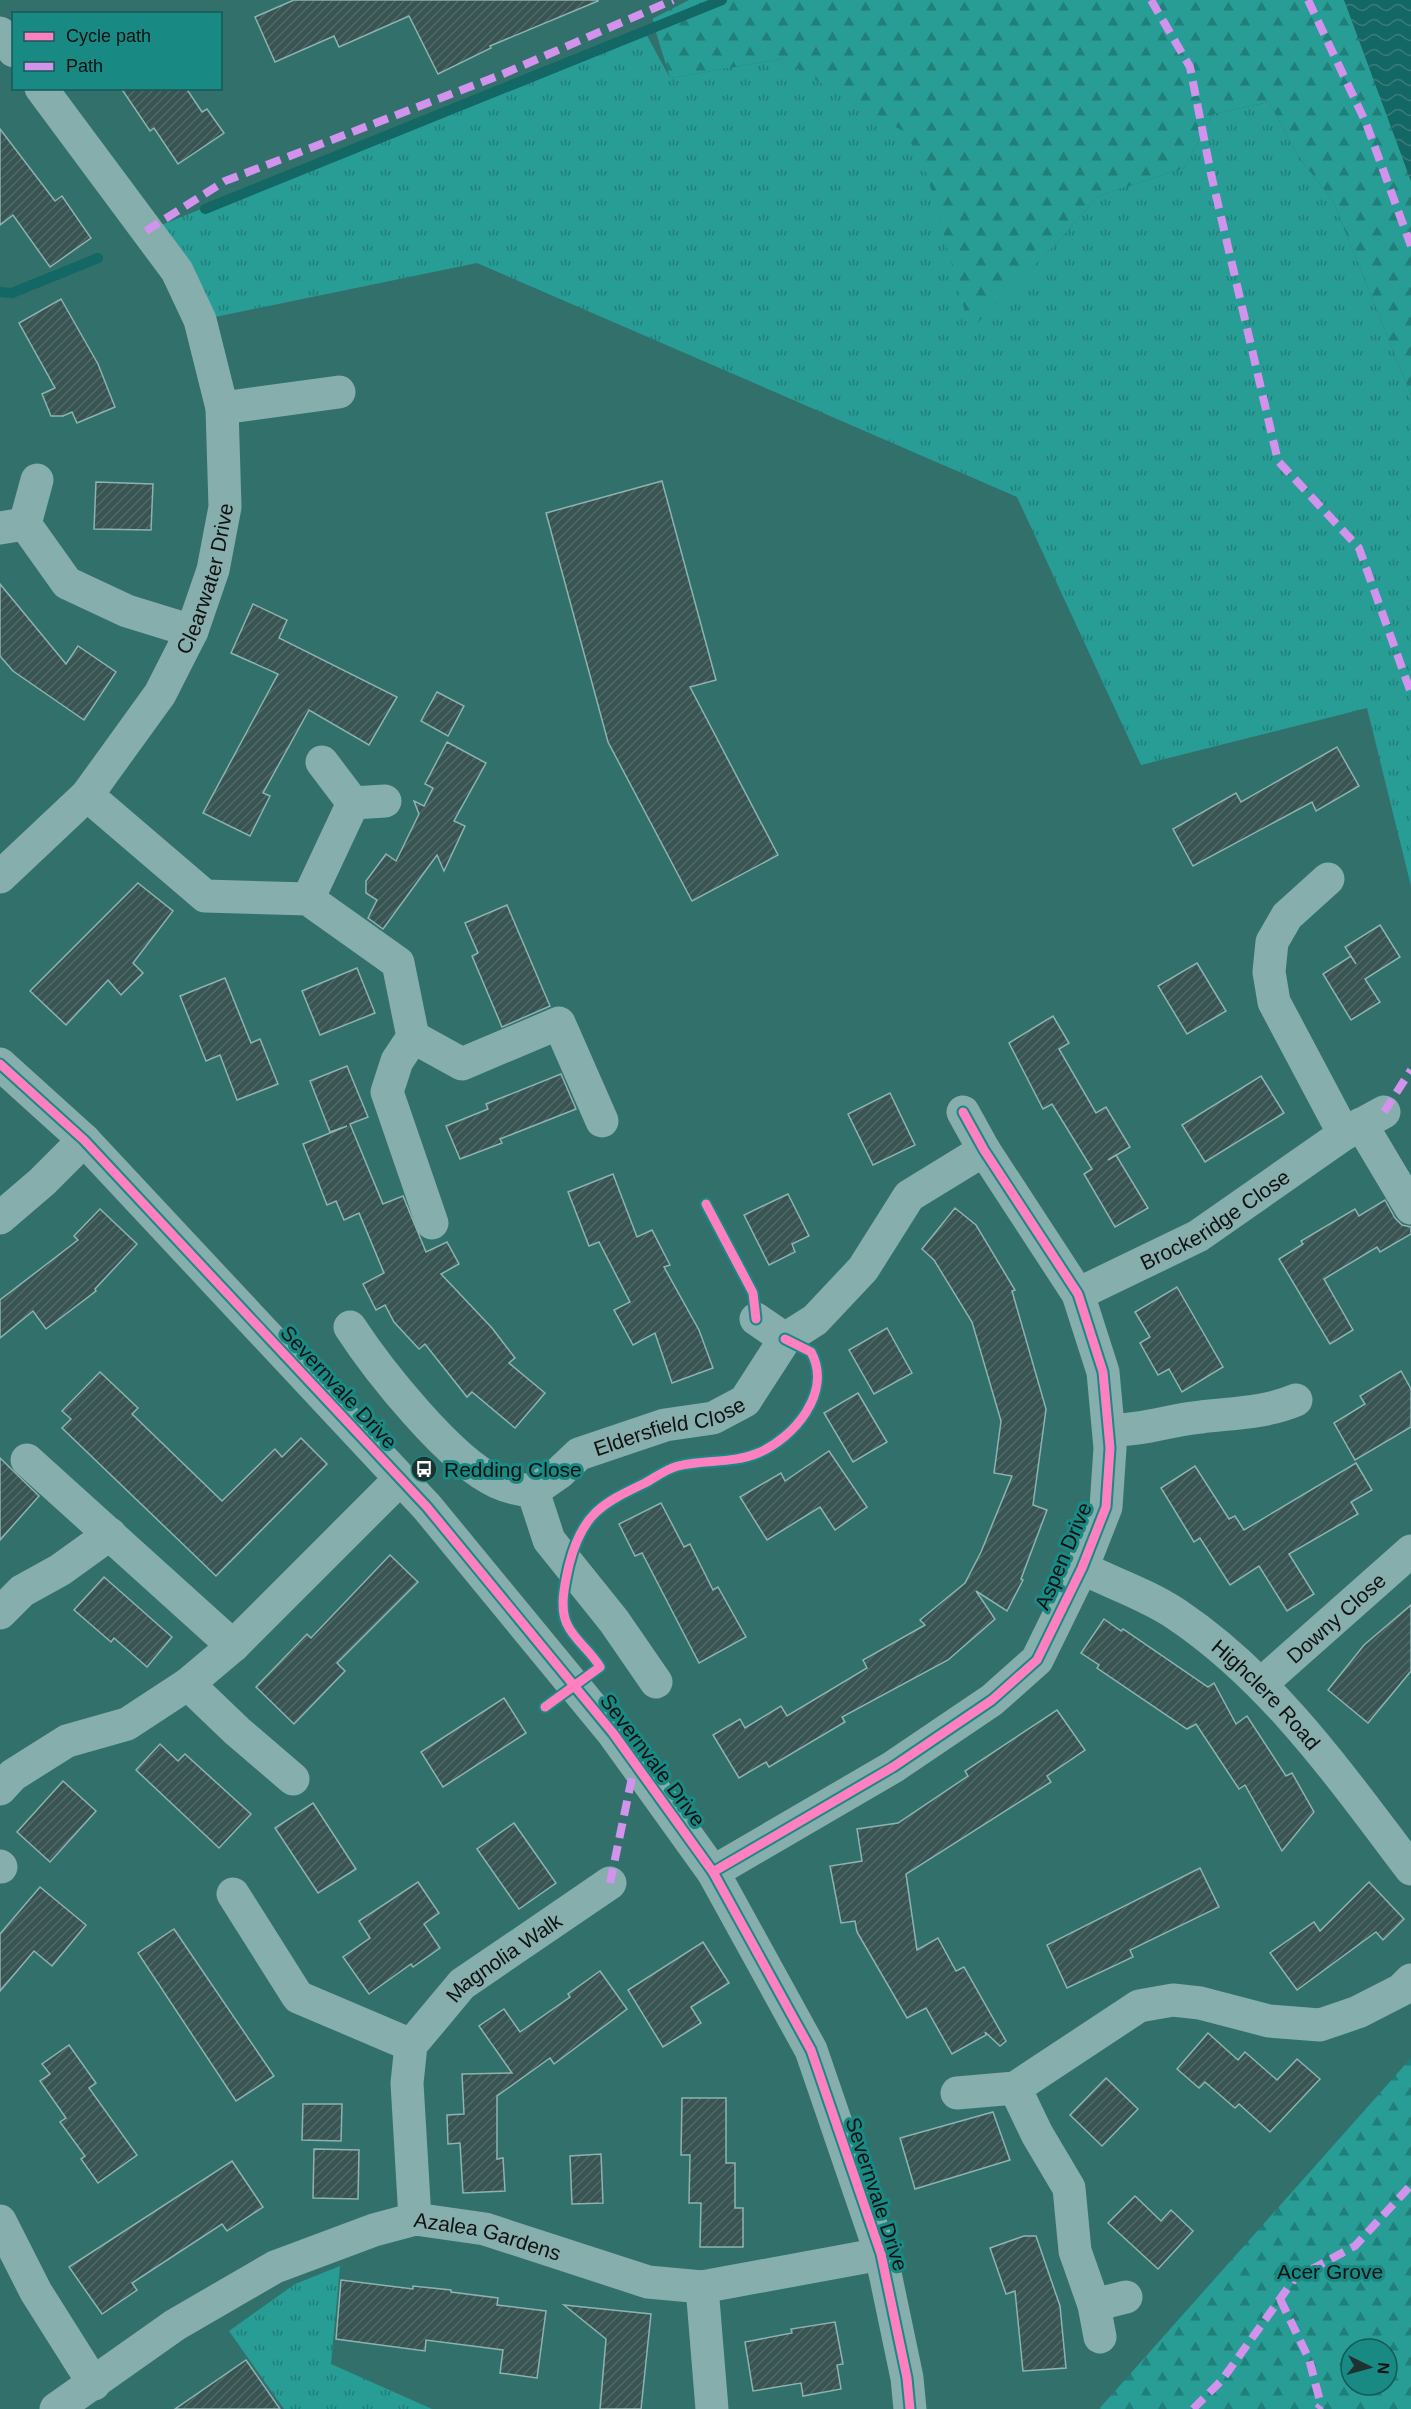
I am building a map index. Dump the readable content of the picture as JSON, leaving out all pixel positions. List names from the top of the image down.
{
  "streets": {
    "street": [
      "Clearwater Drive",
      "Brockeridge Close",
      "Severnvale Drive",
      "Eldersfield Close",
      "Aspen Drive",
      "Downy Close",
      "Highclere Road",
      "Magnolia Walk",
      "Azalea Gardens"
    ]
  },
  "crossings": [
    ["Brockeridge Close", "Aspen Drive"],
    ["Severnvale Drive", "Aspen Drive"],
    ["Severnvale Drive", "Azalea Gardens"],
    ["Eldersfield Close", "Aspen Drive"],
    ["Aspen Drive", "Highclere Road"],
    ["Downy Close", "Highclere Road"]
  ],
  "parks": ["Acer Grove"],
  "places": {
    "bus stop": ["Redding Close"]
  },
  "legend": ["Cycle path", "Path"],
  "north": "right"
}
